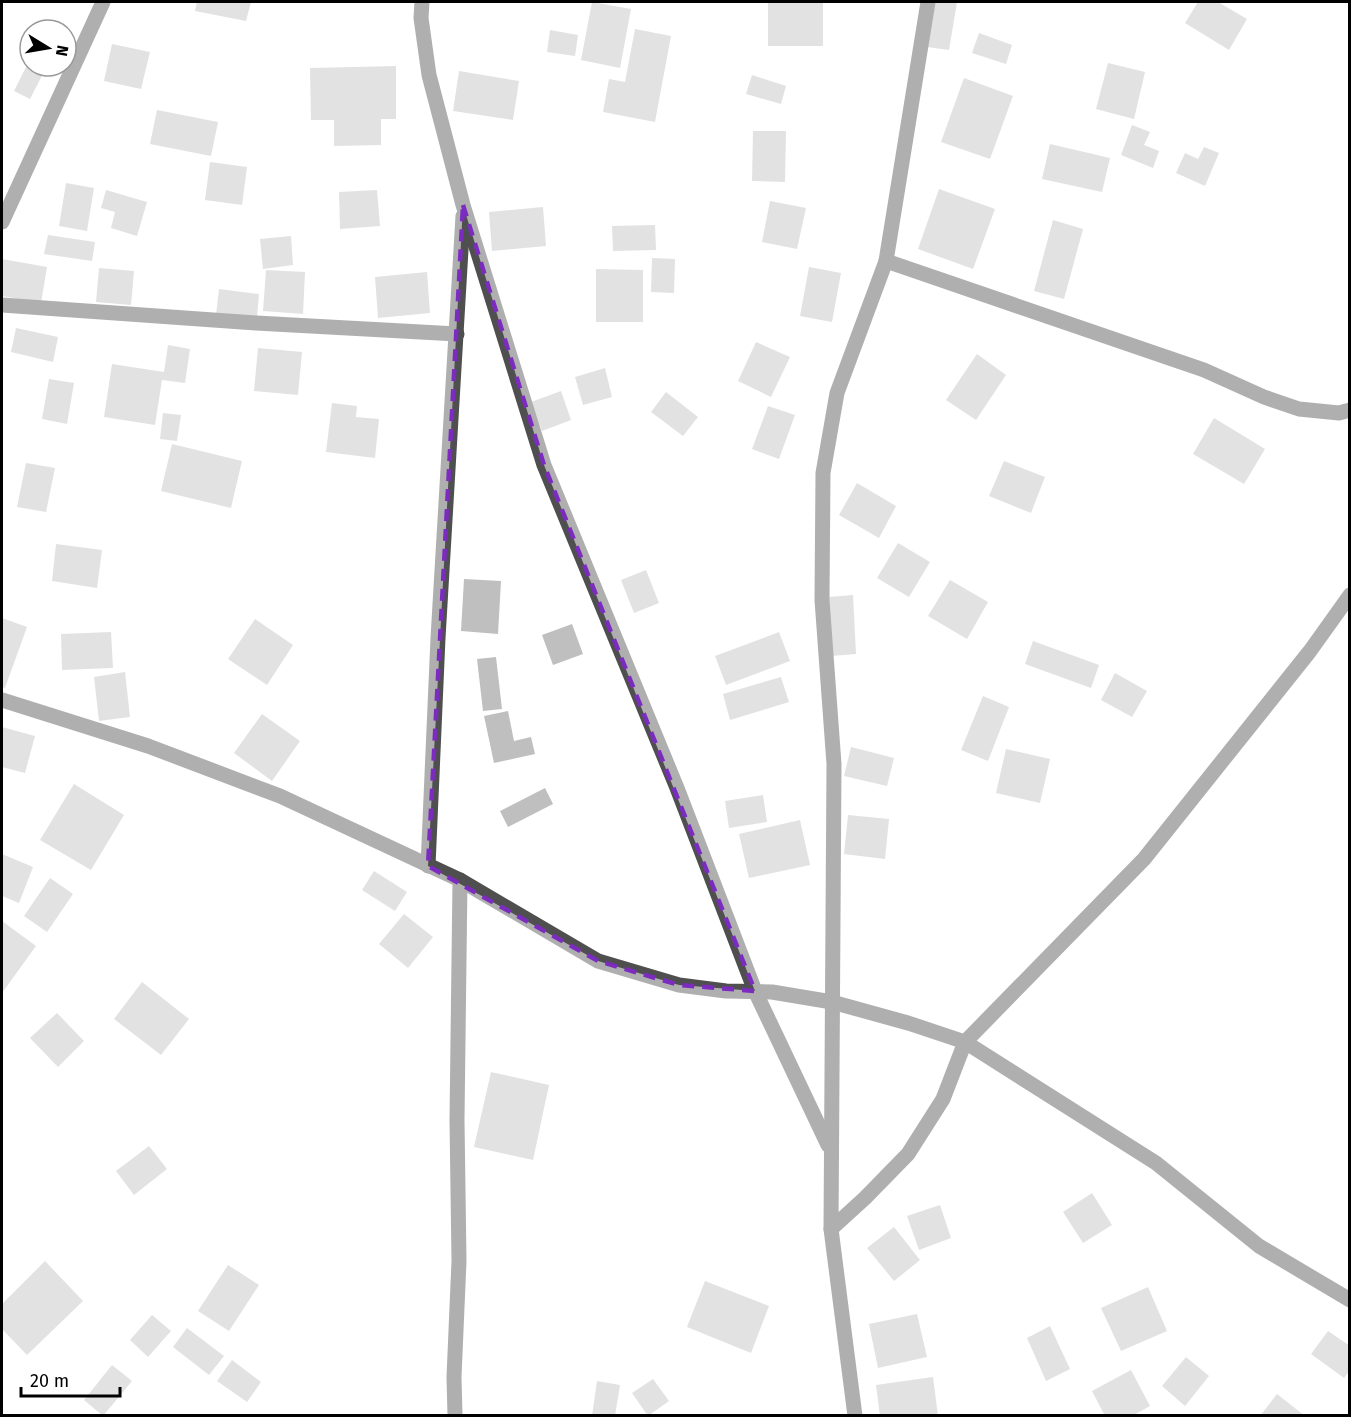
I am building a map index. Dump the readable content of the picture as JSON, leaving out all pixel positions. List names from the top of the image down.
{
  "scale_bar": "20 m",
  "north": "right"
}
